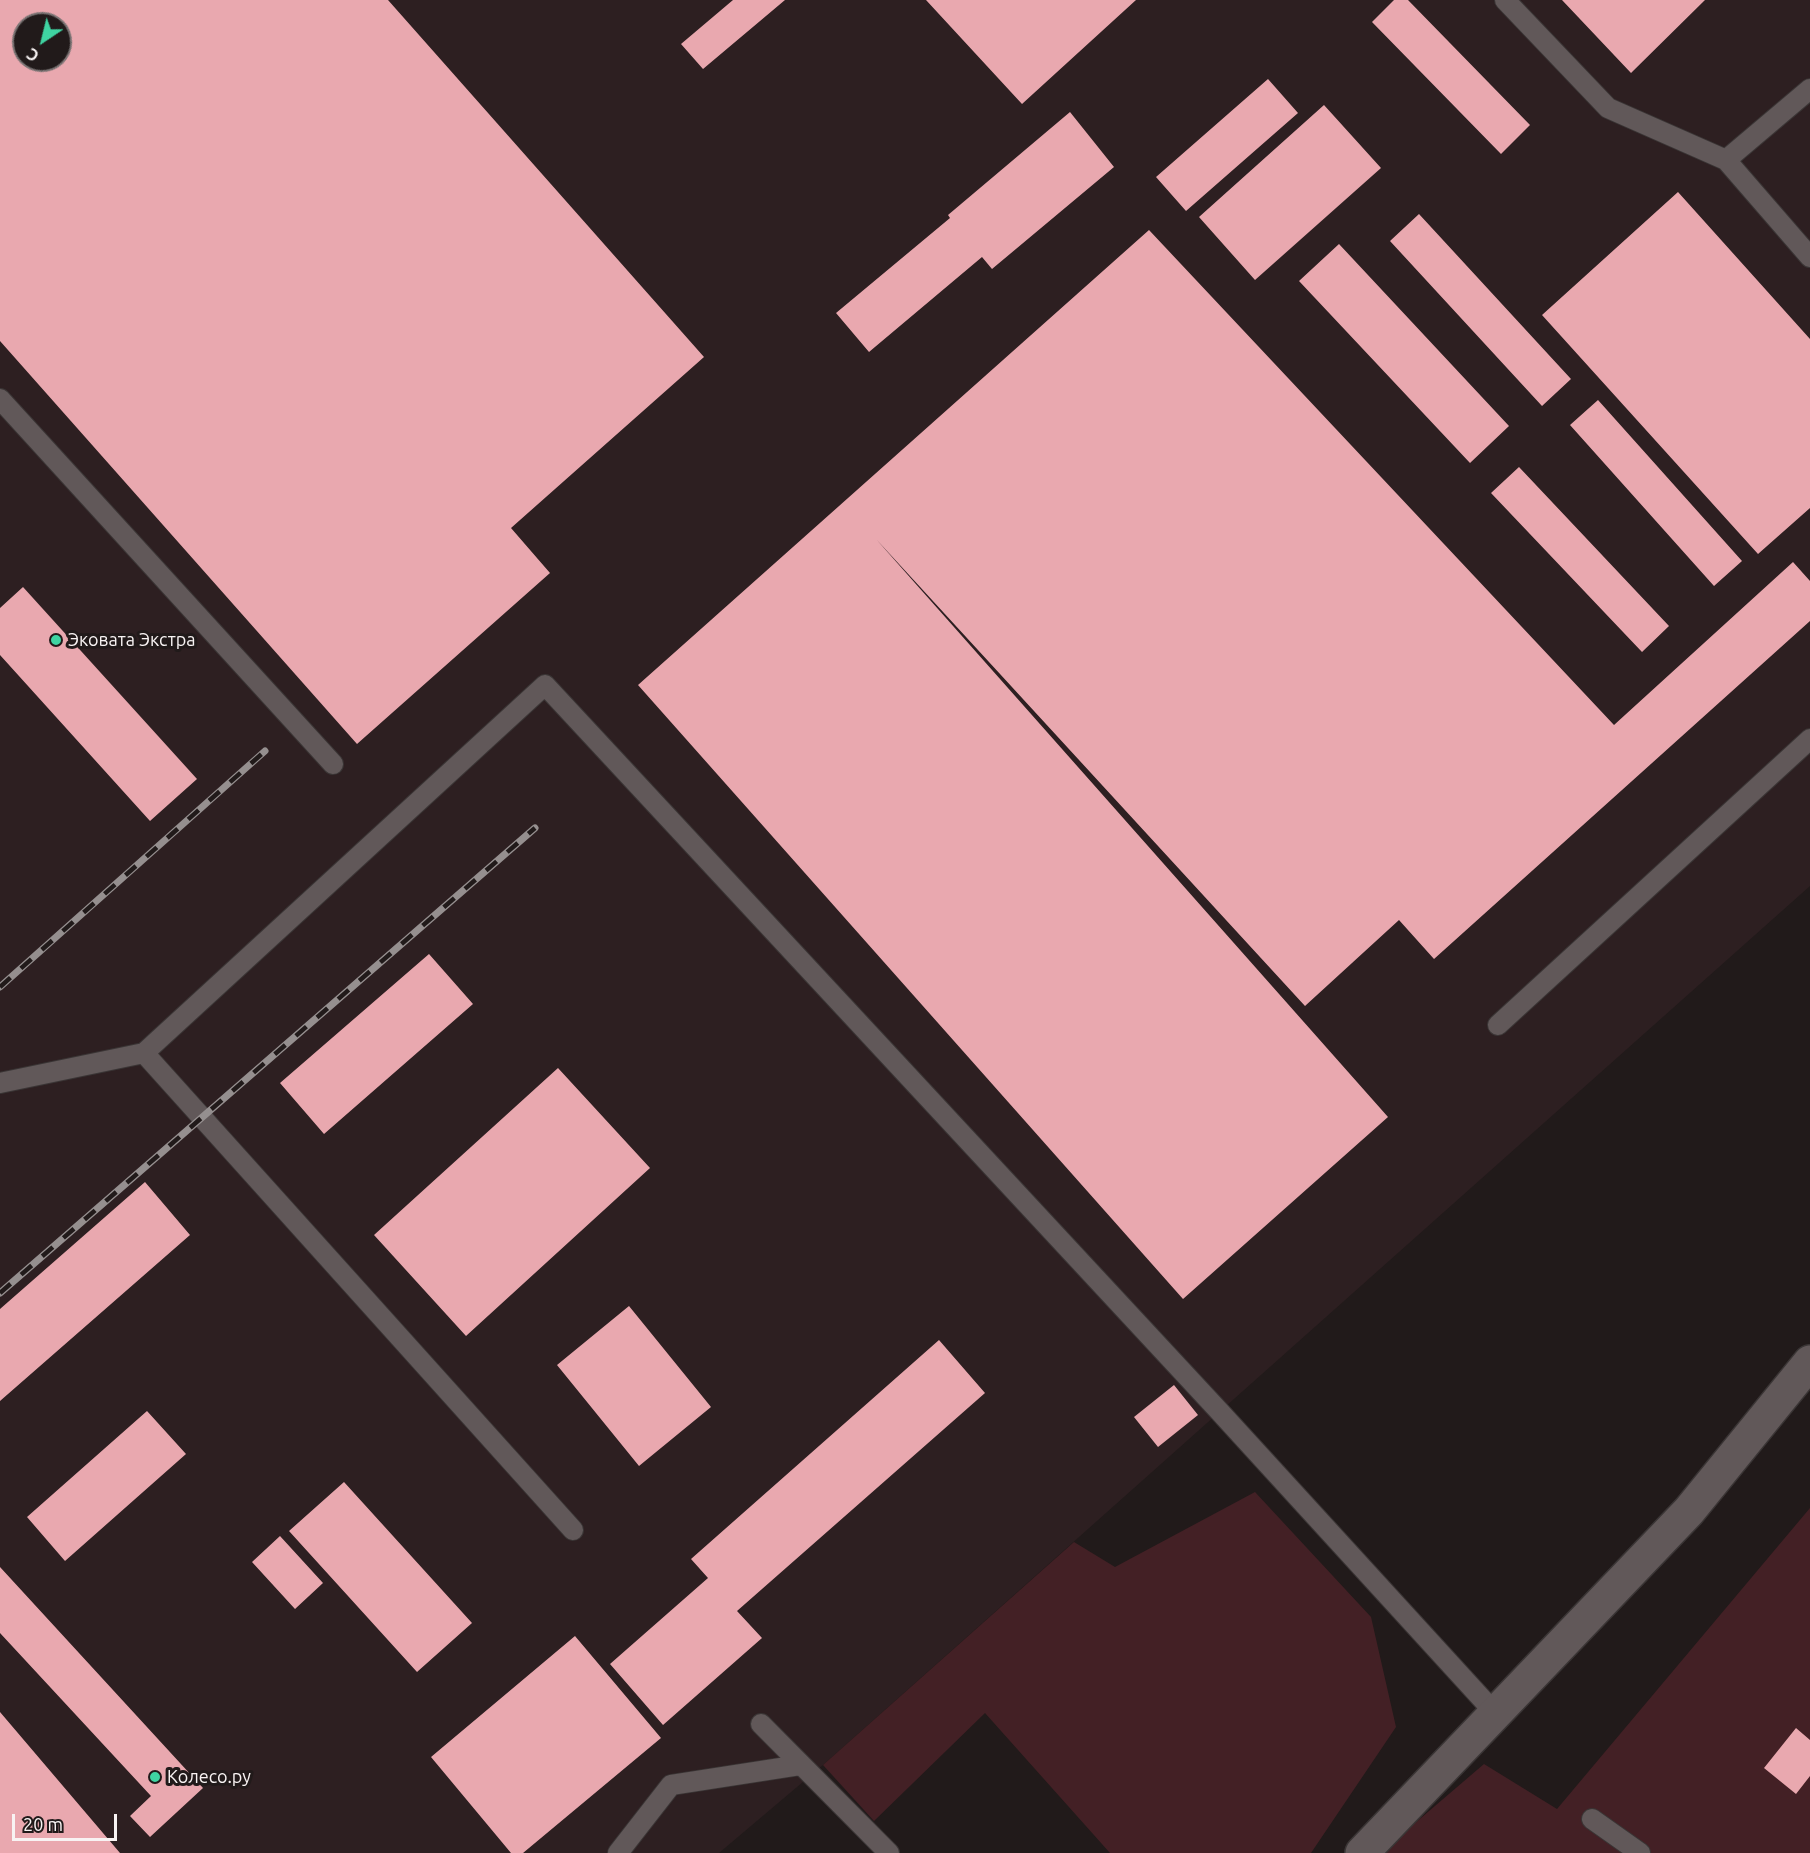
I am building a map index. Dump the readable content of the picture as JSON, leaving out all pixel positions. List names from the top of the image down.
{
  "places": ["Эковата Экстра", "Колесо.ру"],
  "scale_bar": "20 m",
  "north": "bottom left"
}
